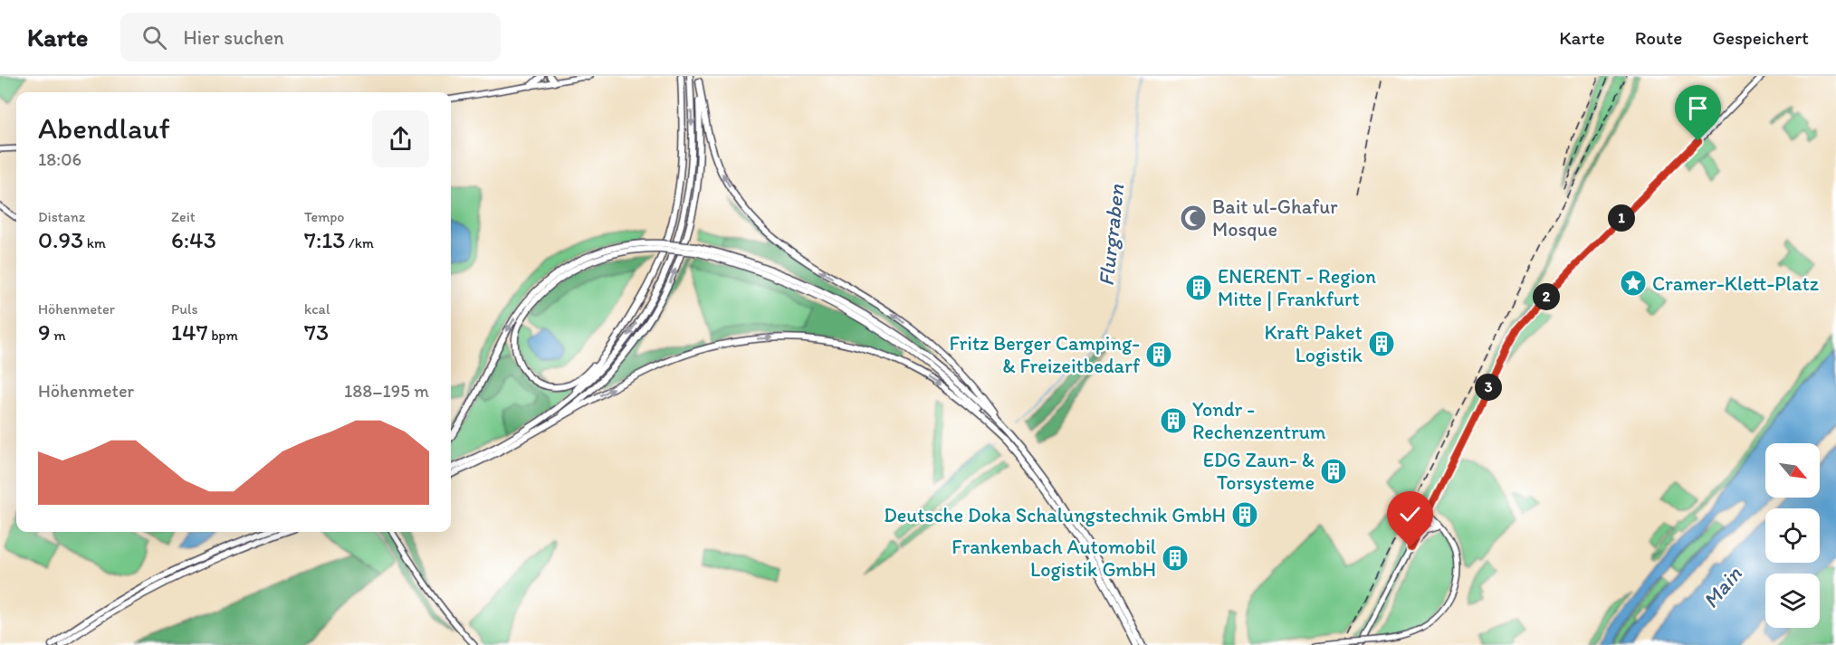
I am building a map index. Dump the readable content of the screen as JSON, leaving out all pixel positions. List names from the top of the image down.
{
  "water": ["Flurgraben", "Main"],
  "places": {
    "mosque": ["Bait ul-Ghafur Mosque"],
    "place": ["Cramer-Klett-Platz"],
    "building": [
      "ENERENT - Region Mitte | Frankfurt",
      "Kraft Paket Logistik",
      "Fritz Berger Camping- & Freizeitbedarf",
      "Yondr - Rechenzentrum",
      "EDG Zaun- & Torsysteme",
      "Deutsche Doka Schalungstechnik GmbH",
      "Frankenbach Automobil Logistik GmbH"
    ]
  },
  "north": "bottom right",
  "page": {
    "header": "Karte",
    "search": "Hier suchen",
    "nav": ["Karte", "Route", "Gespeichert"],
    "heading": ["Abendlauf", "18:06"],
    "stats": [
      ["Distanz", "0.93 km"],
      ["Zeit", "6:43"],
      ["Tempo", "7:13 /km"],
      ["Höhenmeter", "9 m"],
      ["Puls", "147 bpm"],
      ["kcal", "73"]
    ],
    "pins": ["1", "2", "3"],
    "chart": ["Höhenmeter", "188–195 m"]
  }
}
